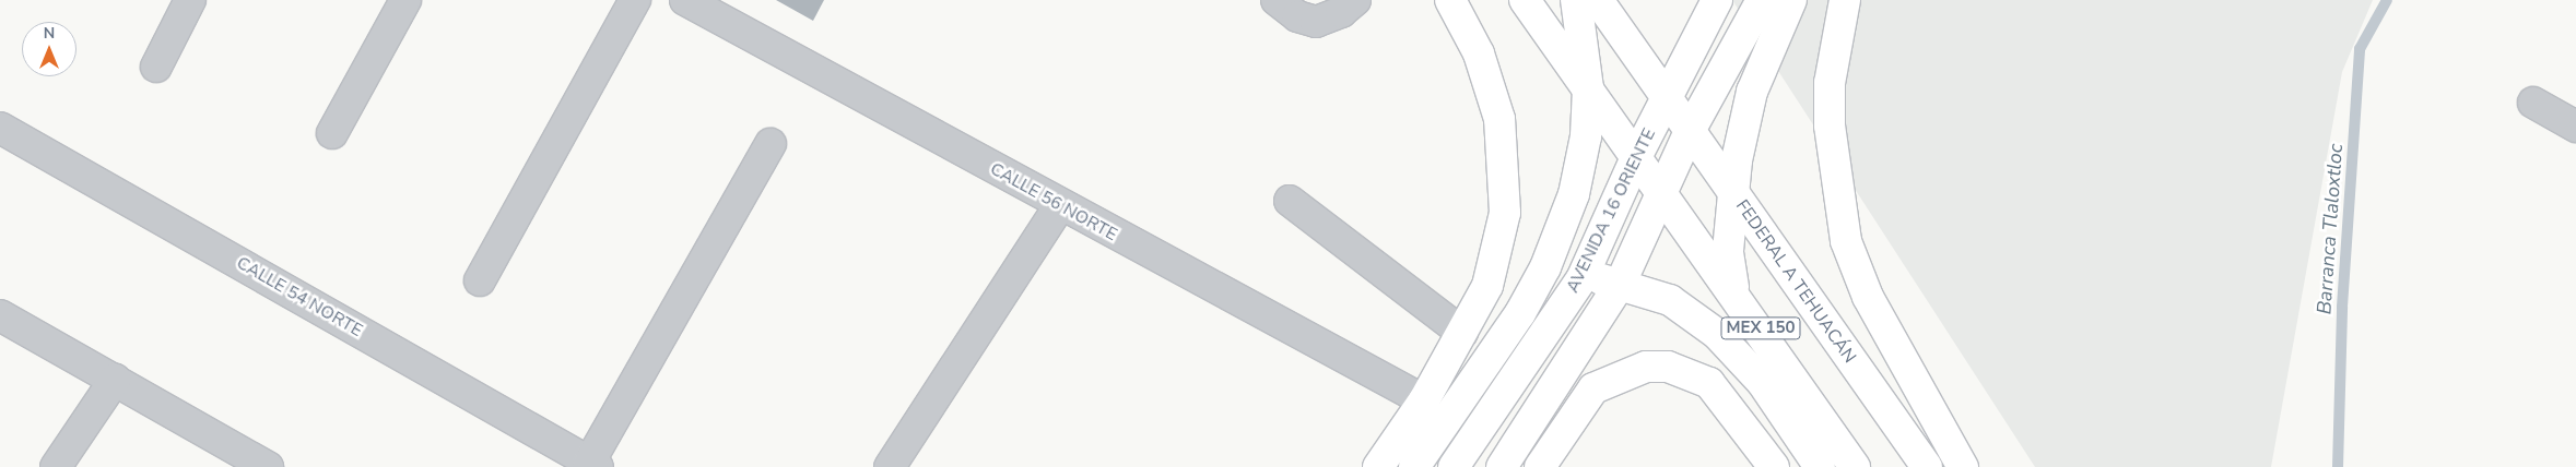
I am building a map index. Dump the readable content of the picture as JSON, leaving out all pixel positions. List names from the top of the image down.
{
  "streets": {
    "main road": ["AVENIDA 16 ORIENTE", "FEDERAL A TEHUACÁN", "MEX 150"],
    "street": ["CALLE 56 NORTE", "CALLE 54 NORTE"]
  },
  "crossings": [
    ["AVENIDA 16 ORIENTE", "FEDERAL A TEHUACÁN"],
    ["AVENIDA 16 ORIENTE", "MEX 150"],
    ["FEDERAL A TEHUACÁN", "MEX 150"]
  ],
  "water": ["Barranca Tlaloxtloc"],
  "north": "top"
}
